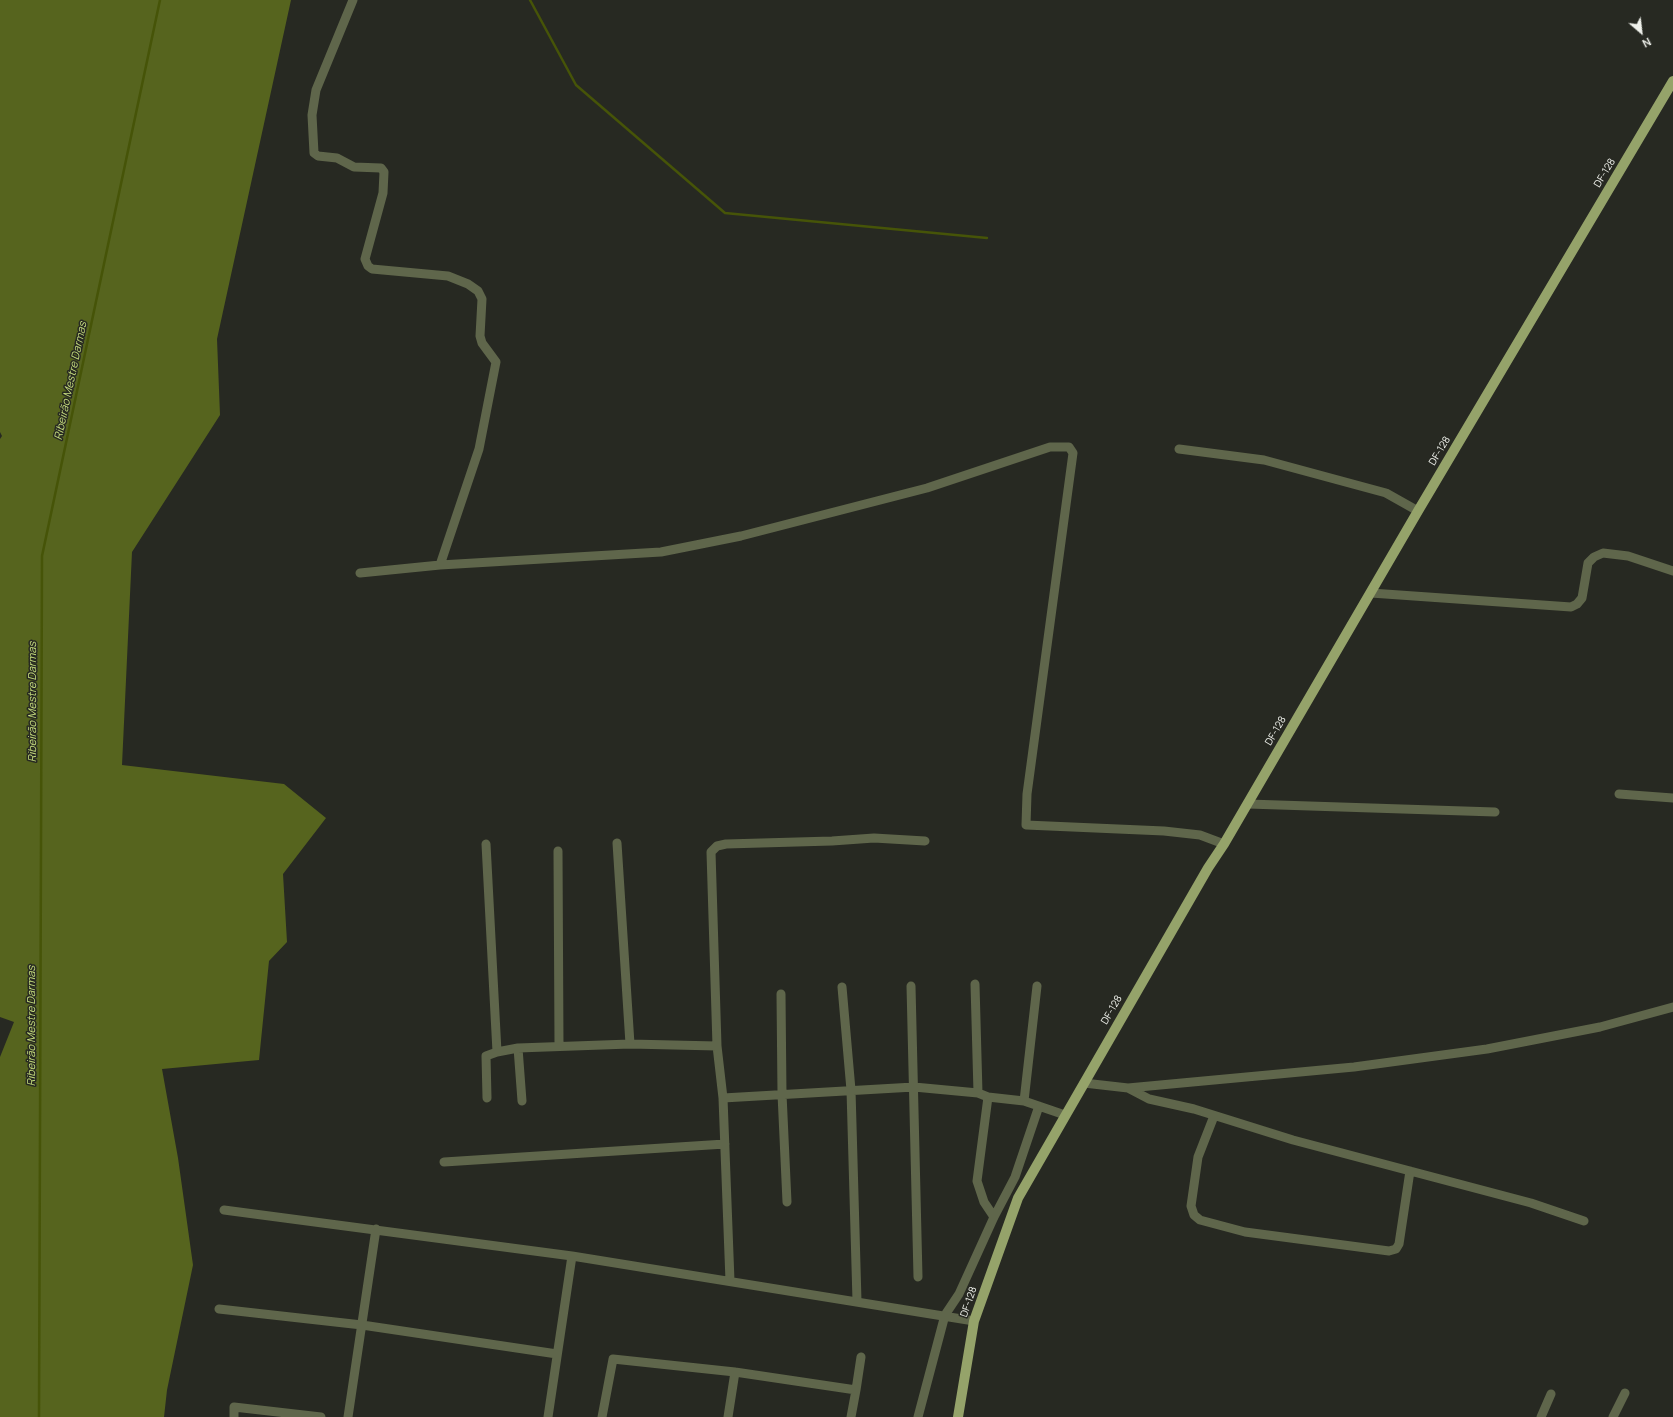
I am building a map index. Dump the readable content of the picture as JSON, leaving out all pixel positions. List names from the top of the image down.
{
  "streets": {
    "main road": ["DF-128"]
  },
  "water": ["Ribeirão Mestre Darmas"],
  "north": "bottom right"
}
